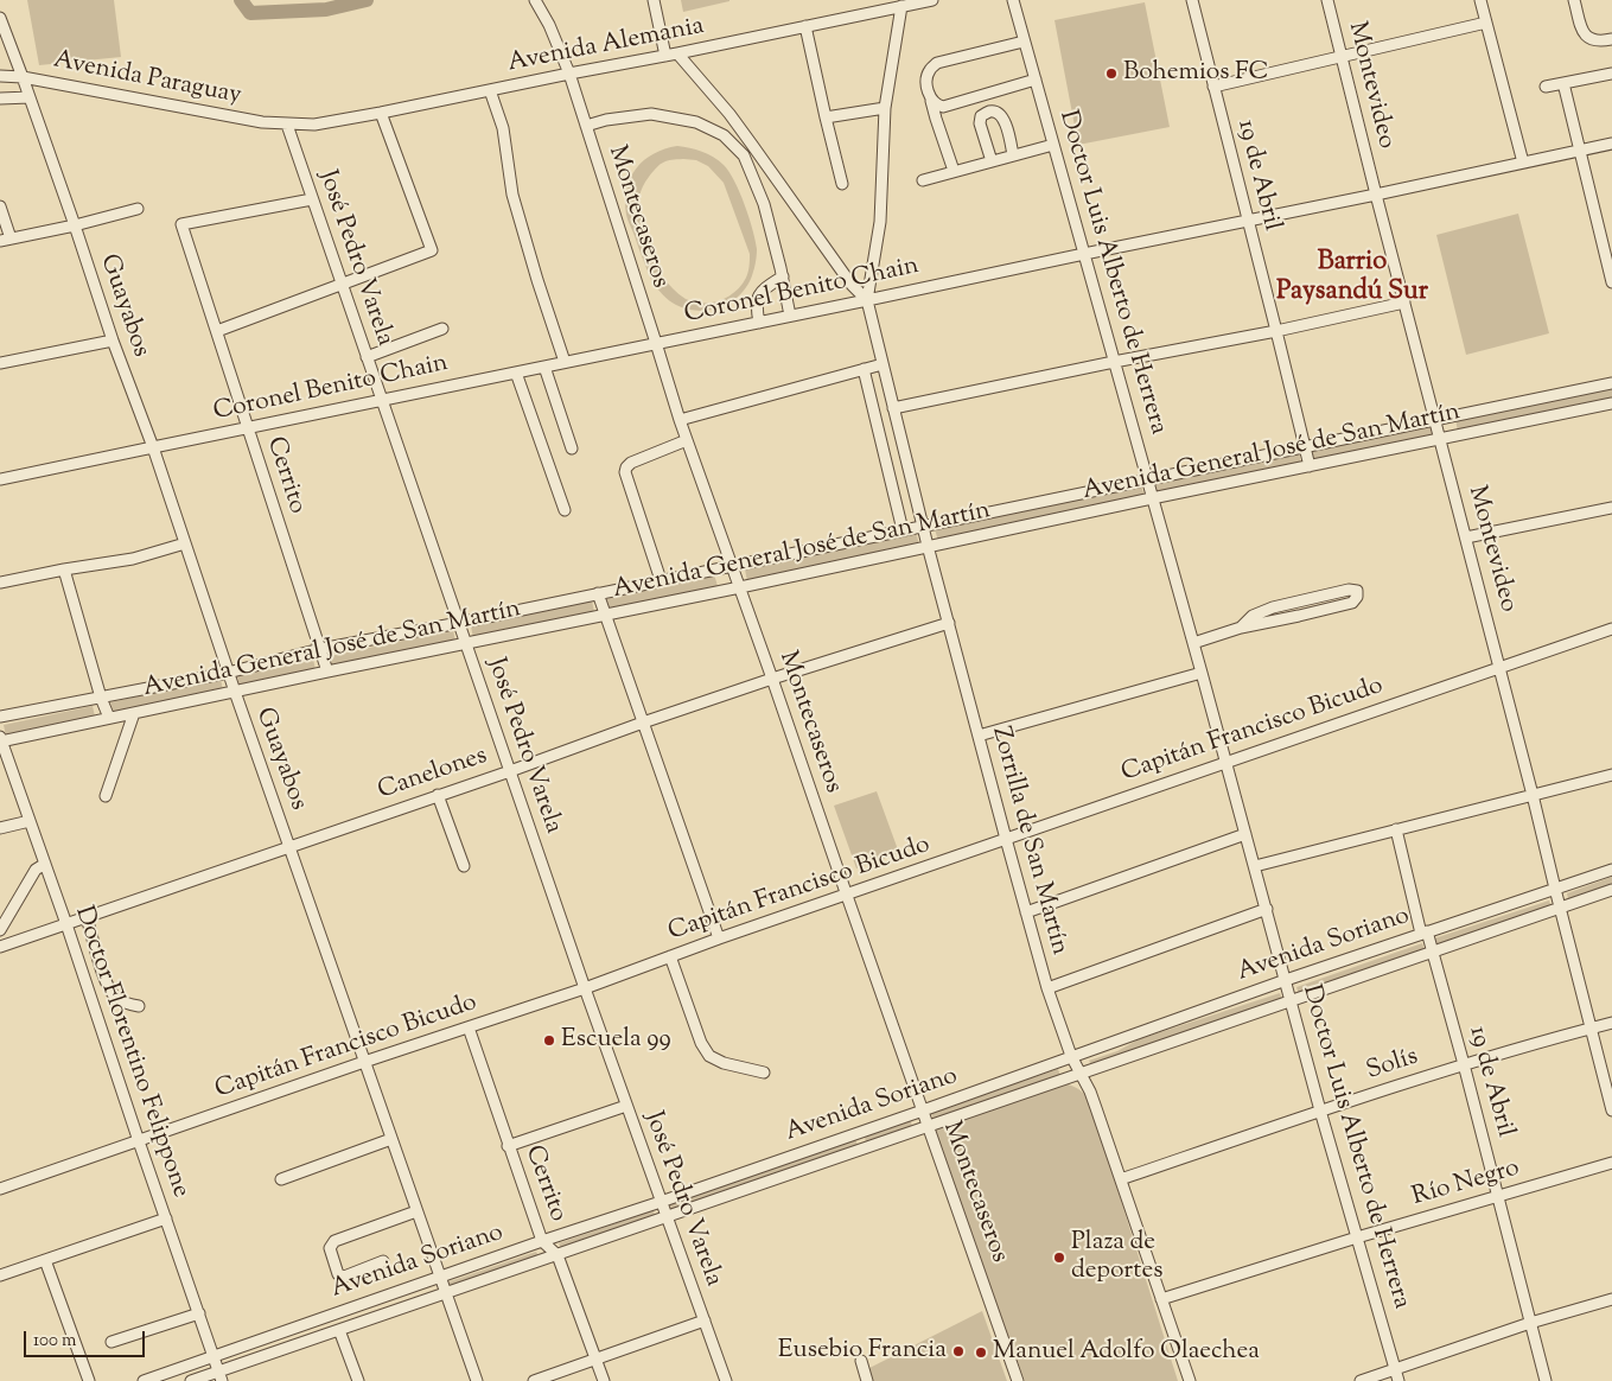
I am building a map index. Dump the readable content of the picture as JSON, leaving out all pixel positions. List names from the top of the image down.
{
  "streets": {
    "street": [
      "Avenida Alemania",
      "Avenida Paraguay",
      "Montevideo",
      "19 de Abril",
      "Montecaseros",
      "José Pedro Varela",
      "Doctor Luis Alberto de Herrera",
      "Coronel Benito Chain",
      "Guayabos",
      "Avenida General José de San Martín",
      "Cerrito",
      "Capitán Francisco Bicudo",
      "Canelones",
      "Zorrilla de San Martín",
      "Avenida Soriano",
      "Doctor Florentino Felippone",
      "Solís",
      "Río Negro"
    ]
  },
  "crossings": [
    ["Avenida Alemania", "Avenida Paraguay"],
    ["Avenida Alemania", "Montecaseros"],
    ["Avenida Alemania", "José Pedro Varela"],
    ["Avenida Alemania", "Zorrilla de San Martín"],
    ["Avenida Paraguay", "José Pedro Varela"],
    ["Avenida Paraguay", "Guayabos"],
    ["Montevideo", "Coronel Benito Chain"],
    ["Montevideo", "Avenida General José de San Martín"],
    ["Montevideo", "Capitán Francisco Bicudo"],
    ["Montevideo", "Avenida Soriano"],
    ["Montevideo", "Solís"],
    ["19 de Abril", "Coronel Benito Chain"],
    ["19 de Abril", "Avenida General José de San Martín"],
    ["19 de Abril", "Avenida Soriano"],
    ["19 de Abril", "Solís"],
    ["19 de Abril", "Río Negro"],
    ["Montecaseros", "Coronel Benito Chain"],
    ["Montecaseros", "Avenida General José de San Martín"],
    ["Montecaseros", "Capitán Francisco Bicudo"],
    ["Montecaseros", "Canelones"],
    ["Montecaseros", "Avenida Soriano"],
    ["José Pedro Varela", "Coronel Benito Chain"],
    ["José Pedro Varela", "Avenida General José de San Martín"],
    ["José Pedro Varela", "Cerrito"],
    ["José Pedro Varela", "Capitán Francisco Bicudo"],
    ["José Pedro Varela", "Canelones"],
    ["José Pedro Varela", "Avenida Soriano"],
    ["Doctor Luis Alberto de Herrera", "Coronel Benito Chain"],
    ["Doctor Luis Alberto de Herrera", "Avenida General José de San Martín"],
    ["Doctor Luis Alberto de Herrera", "Capitán Francisco Bicudo"],
    ["Doctor Luis Alberto de Herrera", "Avenida Soriano"],
    ["Doctor Luis Alberto de Herrera", "Solís"],
    ["Doctor Luis Alberto de Herrera", "Río Negro"],
    ["Coronel Benito Chain", "Guayabos"],
    ["Coronel Benito Chain", "Cerrito"],
    ["Coronel Benito Chain", "Zorrilla de San Martín"],
    ["Guayabos", "Avenida General José de San Martín"],
    ["Guayabos", "Capitán Francisco Bicudo"],
    ["Guayabos", "Canelones"],
    ["Guayabos", "Avenida Soriano"],
    ["Avenida General José de San Martín", "Cerrito"],
    ["Avenida General José de San Martín", "Zorrilla de San Martín"],
    ["Avenida General José de San Martín", "Doctor Florentino Felippone"],
    ["Cerrito", "Capitán Francisco Bicudo"],
    ["Cerrito", "Avenida Soriano"],
    ["Capitán Francisco Bicudo", "Zorrilla de San Martín"],
    ["Capitán Francisco Bicudo", "Doctor Florentino Felippone"],
    ["Canelones", "Zorrilla de San Martín"],
    ["Canelones", "Doctor Florentino Felippone"],
    ["Zorrilla de San Martín", "Avenida Soriano"],
    ["Zorrilla de San Martín", "Solís"],
    ["Zorrilla de San Martín", "Río Negro"],
    ["Avenida Soriano", "Doctor Florentino Felippone"]
  ],
  "districts": ["Barrio Paysandú Sur"],
  "places": [
    "Bohemios FC",
    "Escuela 99",
    "Plaza de deportes",
    "Eusebio Francia",
    "Manuel Adolfo Olaechea"
  ],
  "scale_bar": "100 m"
}
